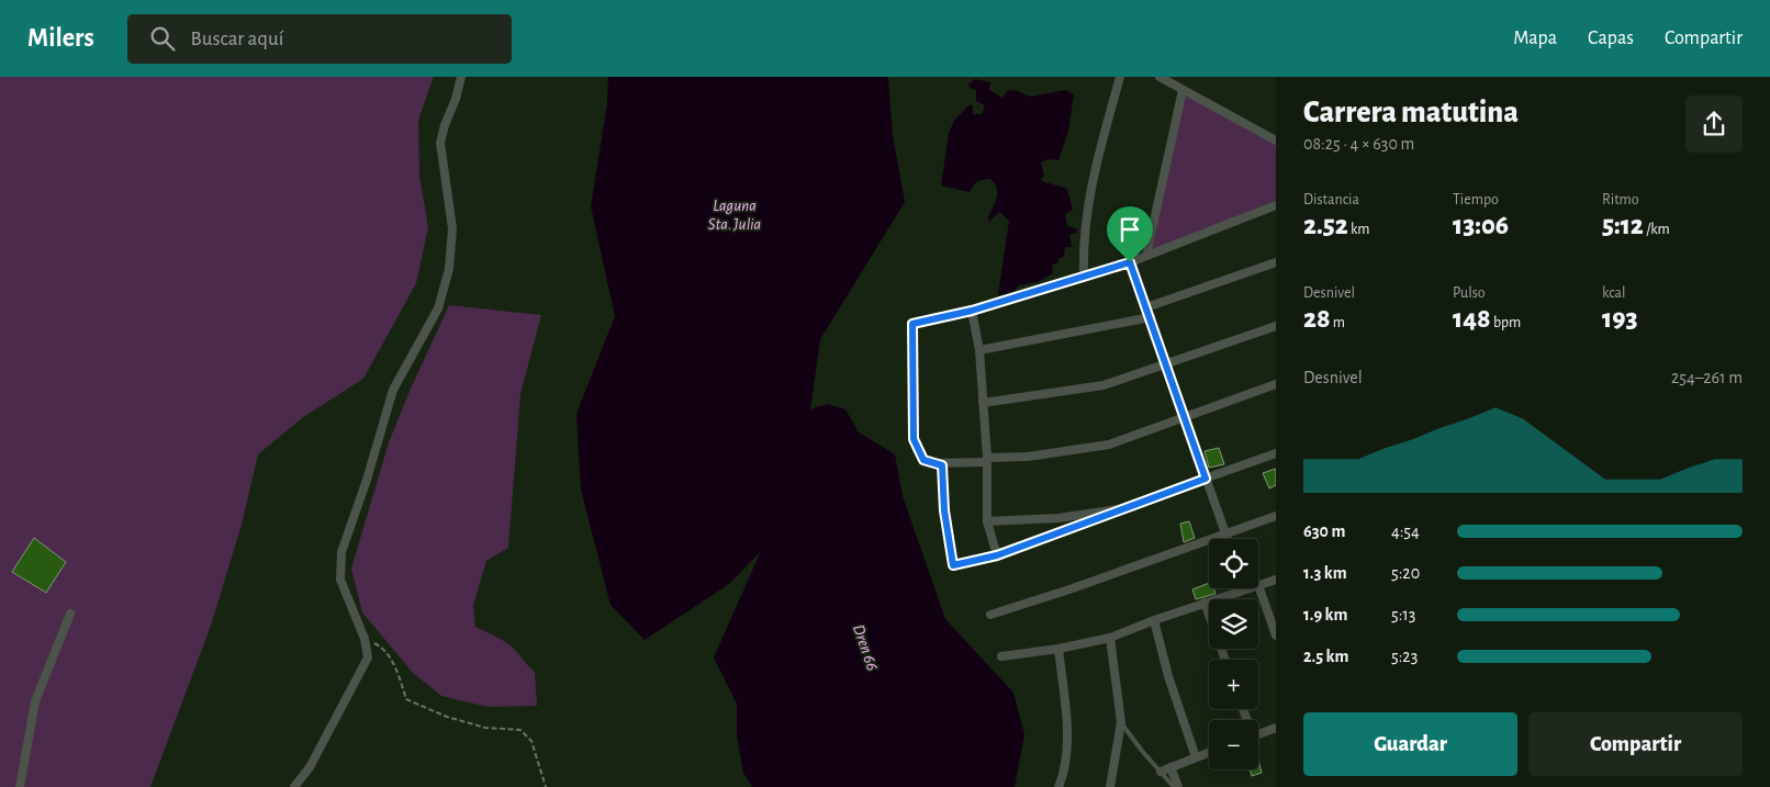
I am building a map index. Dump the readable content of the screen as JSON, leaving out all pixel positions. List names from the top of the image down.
{
  "water": ["Laguna Sta. Julia", "Dren 66"],
  "page": {
    "header": "Milers",
    "search": "Buscar aquí",
    "nav": ["Mapa", "Capas", "Compartir"],
    "heading": ["Carrera matutina", "08:25 · 4 × 630 m"],
    "stats": [
      ["Distancia", "2.52 km"],
      ["Tiempo", "13:06"],
      ["Ritmo", "5:12 /km"],
      ["Desnivel", "28 m"],
      ["Pulso", "148 bpm"],
      ["kcal", "193"]
    ],
    "chart": ["Desnivel", "254–261 m"],
    "list": [
      {
        "name": "630 m",
        "note": "4:54"
      },
      {
        "name": "1.3 km",
        "note": "5:20"
      },
      {
        "name": "1.9 km",
        "note": "5:13"
      },
      {
        "name": "2.5 km",
        "note": "5:23"
      }
    ],
    "map_buttons": ["+", "−"],
    "buttons": ["Guardar", "Compartir"]
  }
}
